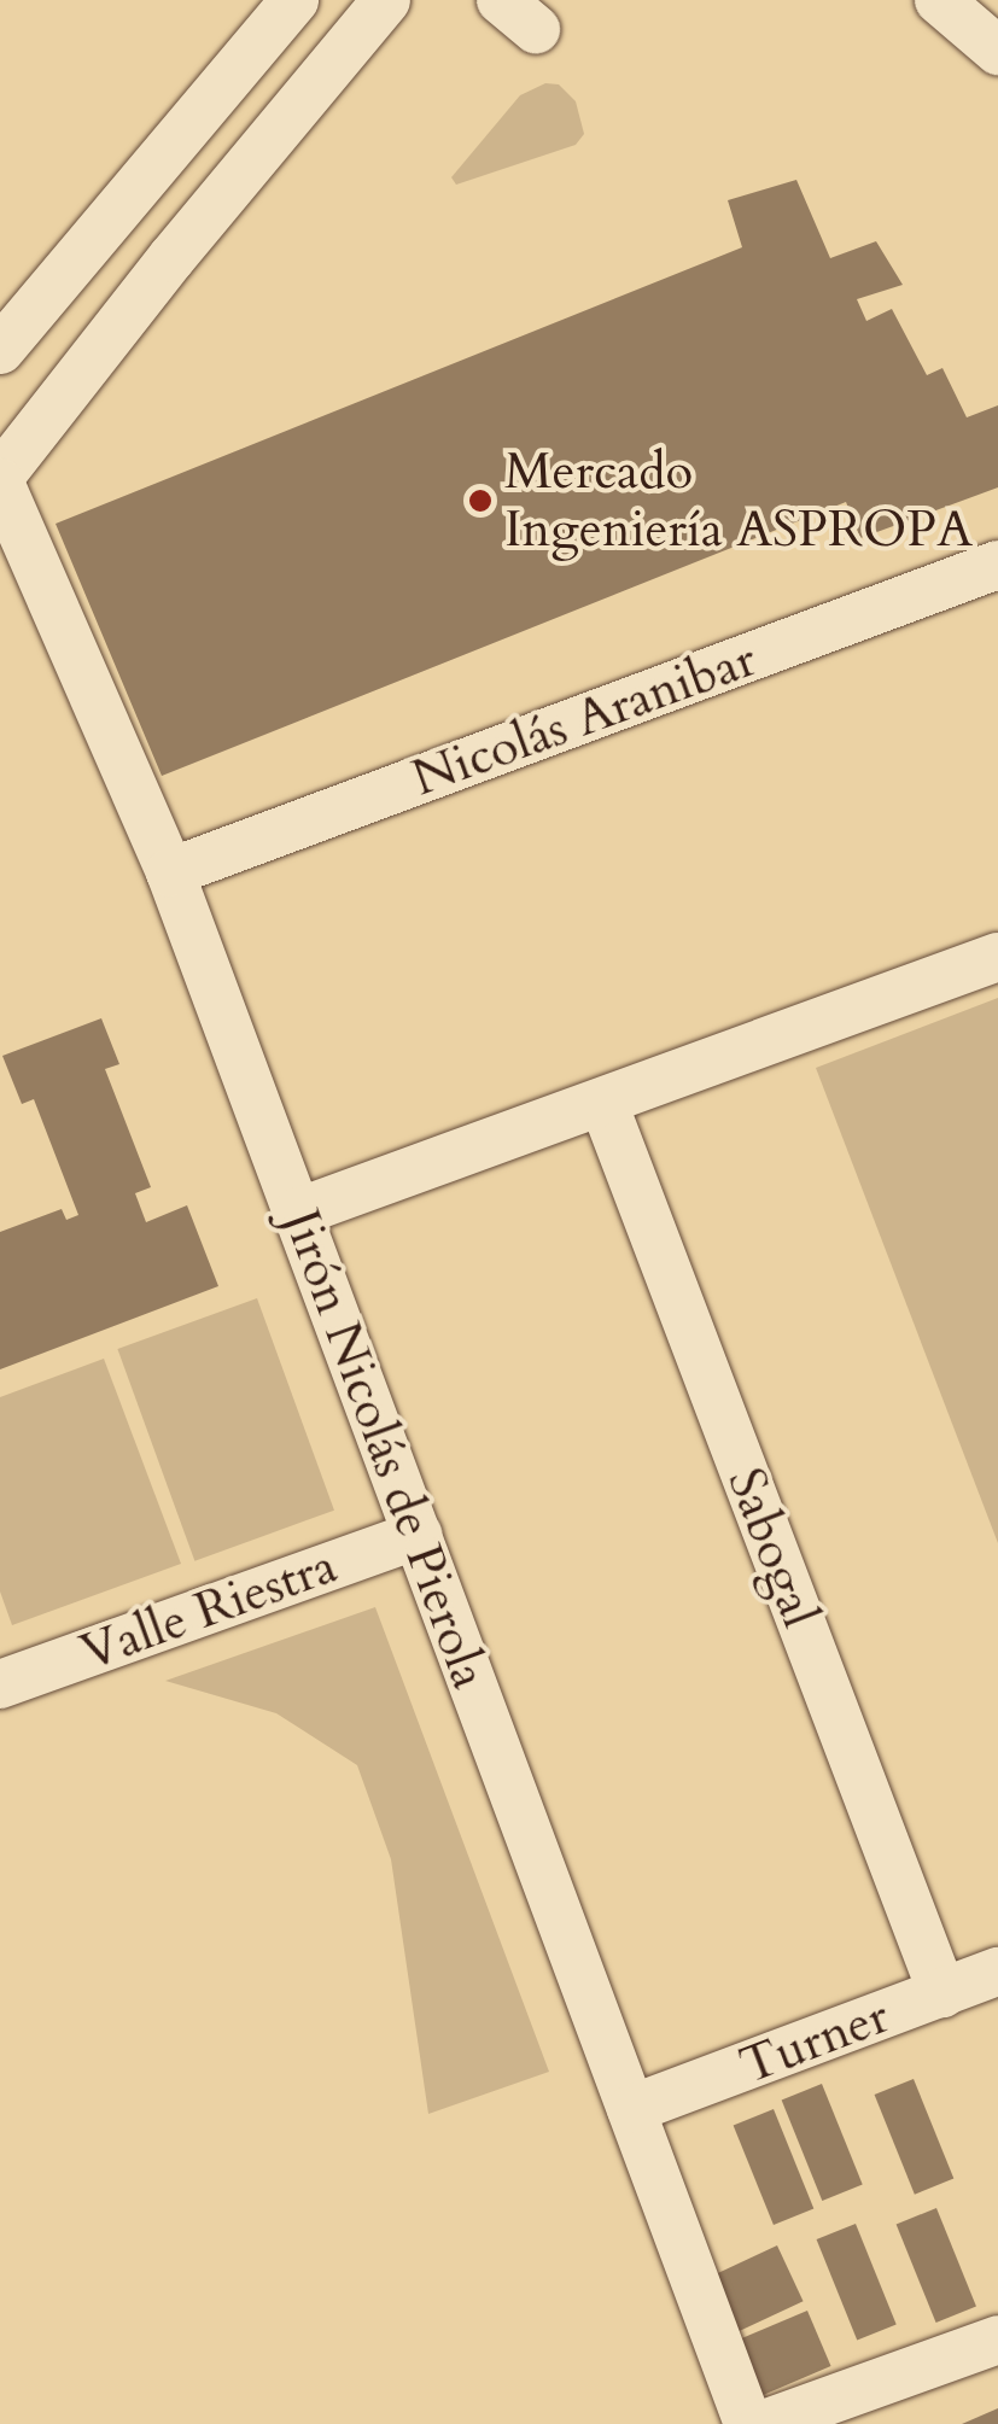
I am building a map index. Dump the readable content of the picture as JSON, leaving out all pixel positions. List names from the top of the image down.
{
  "streets": {
    "street": [
      "Nicolás Aranibar",
      "Jirón Nicolás de Pierola",
      "Sabogal",
      "Valle Riestra",
      "Turner"
    ]
  },
  "crossings": [
    ["Nicolás Aranibar", "Jirón Nicolás de Pierola"],
    ["Jirón Nicolás de Pierola", "Valle Riestra"],
    ["Jirón Nicolás de Pierola", "Turner"],
    ["Sabogal", "Turner"]
  ],
  "places": ["Mercado Ingeniería ASPROPA"]
}
